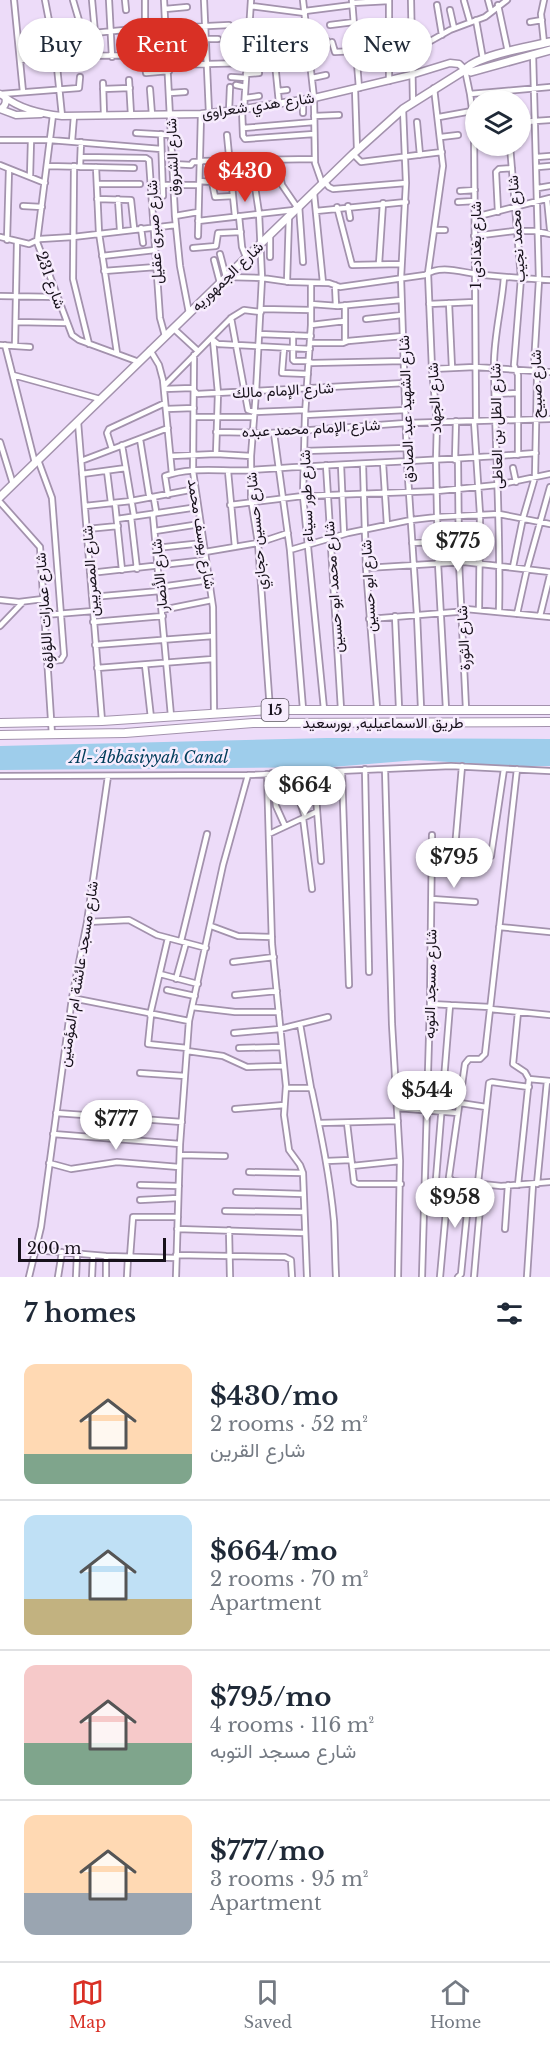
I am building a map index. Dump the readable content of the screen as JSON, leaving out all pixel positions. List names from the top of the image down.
{
  "streets": {
    "highway": ["15", "طريق الاسماعيليه, بورسعيد"],
    "main road": ["شارع الجمهوريه"],
    "street": [
      "شارع هدي شعراوى",
      "شارع الشروق",
      "شارع محمد نجيب",
      "شارع صبرى عقيل",
      "شارع بغدادى 1",
      "شارع 231",
      "شارع صبيح",
      "شارع الإمام مالك",
      "شارع الجهاد",
      "شارع الشهيد عبد الصادق",
      "شارع الظل بن العاطى",
      "شارع الإمام محمد عبده",
      "شارع طور سيناء",
      "شارع حسين حجازي",
      "شارع يوسف محمد",
      "شارع المصريين",
      "شارع الأنصار",
      "شارع ابو حسين",
      "شارع محمد ابو حسين",
      "شارع عمارات اللؤلؤه",
      "شارع الثورة",
      "شارع مسجد عائشة ام المؤمنين",
      "شارع مسجد التوبه"
    ]
  },
  "crossings": [
    ["شارع هدي شعراوى", "شارع الشروق"],
    ["شارع هدي شعراوى", "شارع بغدادى 1"],
    ["شارع هدي شعراوى", "شارع الجمهوريه"],
    ["شارع هدي شعراوى", "شارع 231"],
    ["شارع الشروق", "شارع الجمهوريه"],
    ["شارع محمد نجيب", "شارع الإمام محمد عبده"],
    ["شارع صبرى عقيل", "شارع الجمهوريه"],
    ["شارع بغدادى 1", "شارع الجمهوريه"],
    ["شارع بغدادى 1", "شارع الإمام محمد عبده"],
    ["شارع الجمهوريه", "شارع 231"],
    ["شارع الجمهوريه", "شارع صبيح"],
    ["شارع الجمهوريه", "شارع الجهاد"],
    ["شارع الجمهوريه", "شارع الشهيد عبد الصادق"],
    ["شارع الجمهوريه", "شارع حسين حجازي"],
    ["شارع الجمهوريه", "شارع المصريين"],
    ["شارع صبيح", "شارع الإمام محمد عبده"],
    ["شارع الإمام مالك", "شارع الشهيد عبد الصادق"],
    ["شارع الإمام مالك", "شارع طور سيناء"],
    ["شارع الإمام مالك", "شارع حسين حجازي"],
    ["شارع الإمام مالك", "شارع يوسف محمد"],
    ["شارع الجهاد", "شارع الإمام محمد عبده"],
    ["شارع الجهاد", "طريق الاسماعيليه, بورسعيد"],
    ["شارع الشهيد عبد الصادق", "شارع الإمام محمد عبده"],
    ["شارع الشهيد عبد الصادق", "طريق الاسماعيليه, بورسعيد"],
    ["شارع الظل بن العاطى", "شارع الإمام محمد عبده"],
    ["شارع الإمام محمد عبده", "شارع طور سيناء"],
    ["شارع الإمام محمد عبده", "شارع حسين حجازي"],
    ["شارع الإمام محمد عبده", "شارع الثورة"],
    ["شارع طور سيناء", "طريق الاسماعيليه, بورسعيد"],
    ["شارع حسين حجازي", "طريق الاسماعيليه, بورسعيد"],
    ["شارع يوسف محمد", "طريق الاسماعيليه, بورسعيد"],
    ["شارع المصريين", "طريق الاسماعيليه, بورسعيد"],
    ["شارع الأنصار", "طريق الاسماعيليه, بورسعيد"],
    ["شارع ابو حسين", "طريق الاسماعيليه, بورسعيد"],
    ["شارع محمد ابو حسين", "طريق الاسماعيليه, بورسعيد"],
    ["شارع عمارات اللؤلؤه", "طريق الاسماعيليه, بورسعيد"],
    ["شارع الثورة", "طريق الاسماعيليه, بورسعيد"]
  ],
  "water": ["Al-ʿAbbāsiyyah Canal"],
  "scale_bar": "200 m",
  "page": {
    "chip": [
      "Buy",
      "Rent",
      "Filters",
      "New"
    ],
    "price": [
      "$430",
      "$775",
      "$664",
      "$795",
      "$544",
      "$777",
      "$958"
    ],
    "scale": "200 m",
    "heading": "7 homes",
    "list": [
      {
        "name": "$430/mo",
        "note": "2 rooms · 52 m² · شارع القرين"
      },
      {
        "name": "$664/mo",
        "note": "2 rooms · 70 m² · Apartment"
      },
      {
        "name": "$795/mo",
        "note": "4 rooms · 116 m² · شارع مسجد التوبه"
      },
      {
        "name": "$777/mo",
        "note": "3 rooms · 95 m² · Apartment"
      }
    ],
    "tabs": ["Map", "Saved", "Home"]
  }
}
